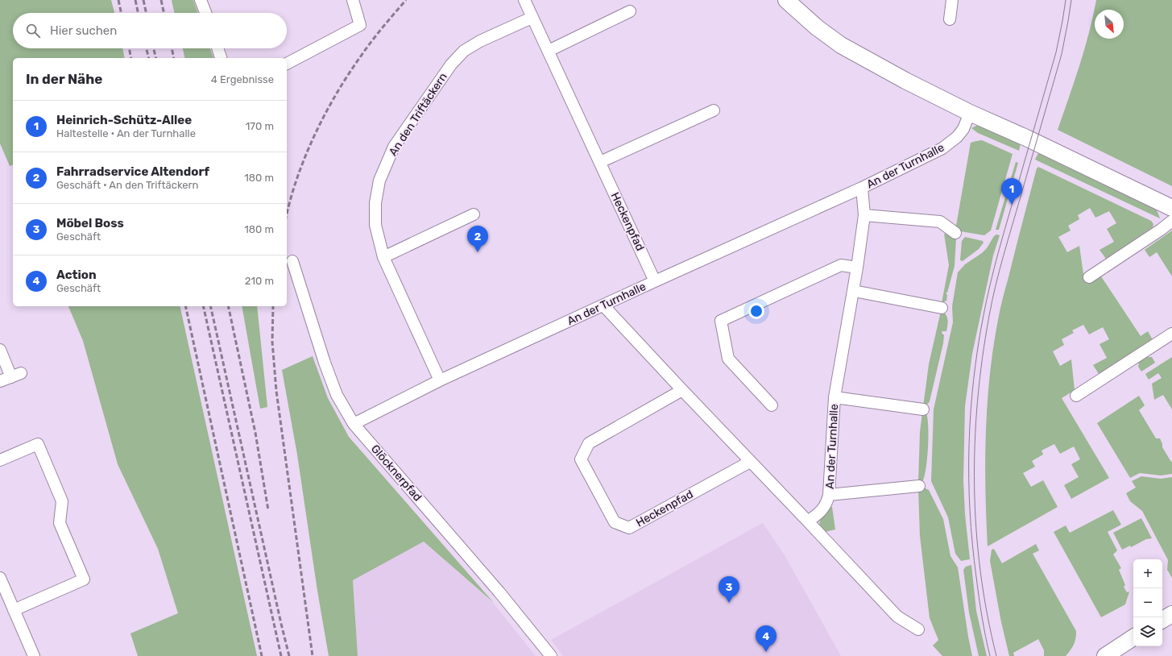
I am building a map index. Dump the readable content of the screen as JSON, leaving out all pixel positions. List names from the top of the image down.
{
  "streets": {
    "street": [
      "An den Triftäckern",
      "An der Turnhalle",
      "Heckenpfad",
      "Glöcknerpfad"
    ]
  },
  "crossings": [
    ["An den Triftäckern", "An der Turnhalle"],
    ["An den Triftäckern", "Heckenpfad"],
    ["An der Turnhalle", "Heckenpfad"],
    ["An der Turnhalle", "Glöcknerpfad"]
  ],
  "north": "bottom right",
  "page": {
    "search": "Hier suchen",
    "heading": ["In der Nähe", "4 Ergebnisse"],
    "list": [
      {
        "mark": "1",
        "name": "Heinrich-Schütz-Allee",
        "note": "Haltestelle · An der Turnhalle",
        "value": "170 m"
      },
      {
        "mark": "2",
        "name": "Fahrradservice Altendorf",
        "note": "Geschäft · An den Triftäckern",
        "value": "180 m"
      },
      {
        "mark": "3",
        "name": "Möbel Boss",
        "note": "Geschäft",
        "value": "180 m"
      },
      {
        "mark": "4",
        "name": "Action",
        "note": "Geschäft",
        "value": "210 m"
      }
    ],
    "pins": [
      "1",
      "2",
      "3",
      "4"
    ],
    "map_buttons": ["+", "−"]
  }
}
